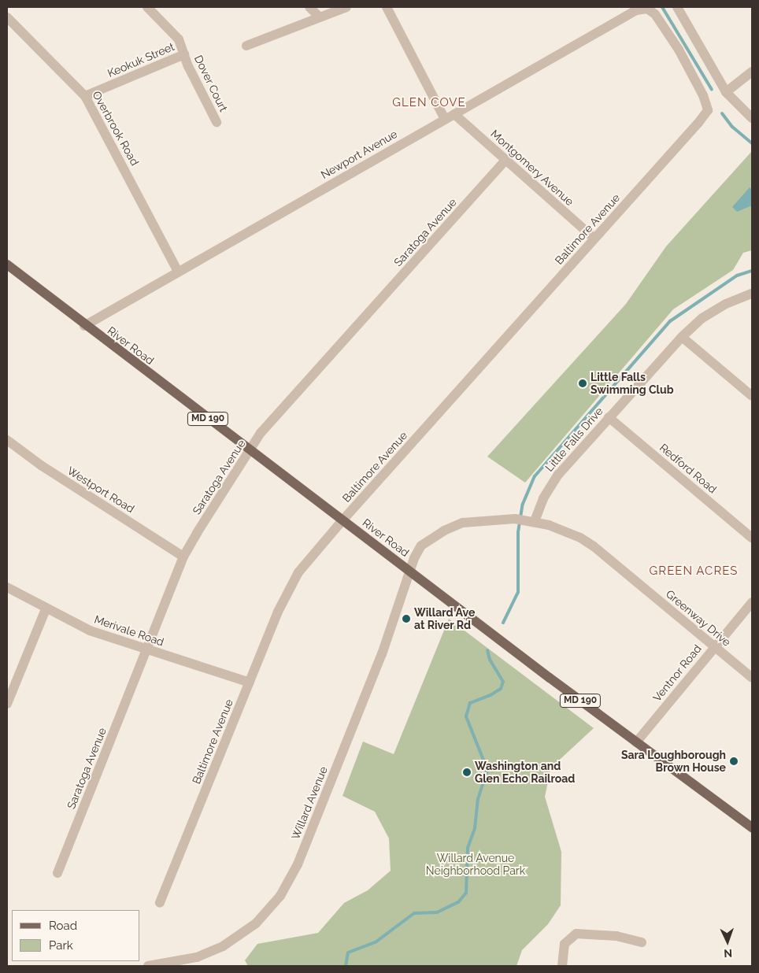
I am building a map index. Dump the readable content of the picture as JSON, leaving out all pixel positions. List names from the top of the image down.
{
  "streets": {
    "main road": ["River Road", "MD 190"],
    "street": [
      "Keokuk Street",
      "Dover Court",
      "Overbrook Road",
      "Newport Avenue",
      "Montgomery Avenue",
      "Baltimore Avenue",
      "Saratoga Avenue",
      "Little Falls Drive",
      "Redford Road",
      "Westport Road",
      "Greenway Drive",
      "Merivale Road",
      "Ventnor Road",
      "Willard Avenue"
    ]
  },
  "crossings": [
    ["Keokuk Street", "Dover Court"],
    ["Keokuk Street", "Overbrook Road"],
    ["Overbrook Road", "Newport Avenue"],
    ["Newport Avenue", "Montgomery Avenue"],
    ["Newport Avenue", "Baltimore Avenue"],
    ["Newport Avenue", "River Road"],
    ["Montgomery Avenue", "Baltimore Avenue"],
    ["Montgomery Avenue", "Saratoga Avenue"],
    ["Baltimore Avenue", "River Road"],
    ["Baltimore Avenue", "Merivale Road"],
    ["Saratoga Avenue", "River Road"],
    ["Saratoga Avenue", "Westport Road"],
    ["Saratoga Avenue", "Merivale Road"],
    ["River Road", "Greenway Drive"],
    ["River Road", "Ventnor Road"],
    ["River Road", "Willard Avenue"],
    ["Little Falls Drive", "Redford Road"],
    ["Little Falls Drive", "Greenway Drive"],
    ["Greenway Drive", "Ventnor Road"],
    ["Greenway Drive", "Willard Avenue"]
  ],
  "districts": ["GLEN COVE", "GREEN ACRES"],
  "parks": ["Willard Avenue Neighborhood Park"],
  "places": [
    "Little Falls Swimming Club",
    "Willard Ave at River Rd",
    "Sara Loughborough Brown House",
    "Washington and Glen Echo Railroad"
  ],
  "legend": ["Road", "Park"],
  "north": "bottom"
}
